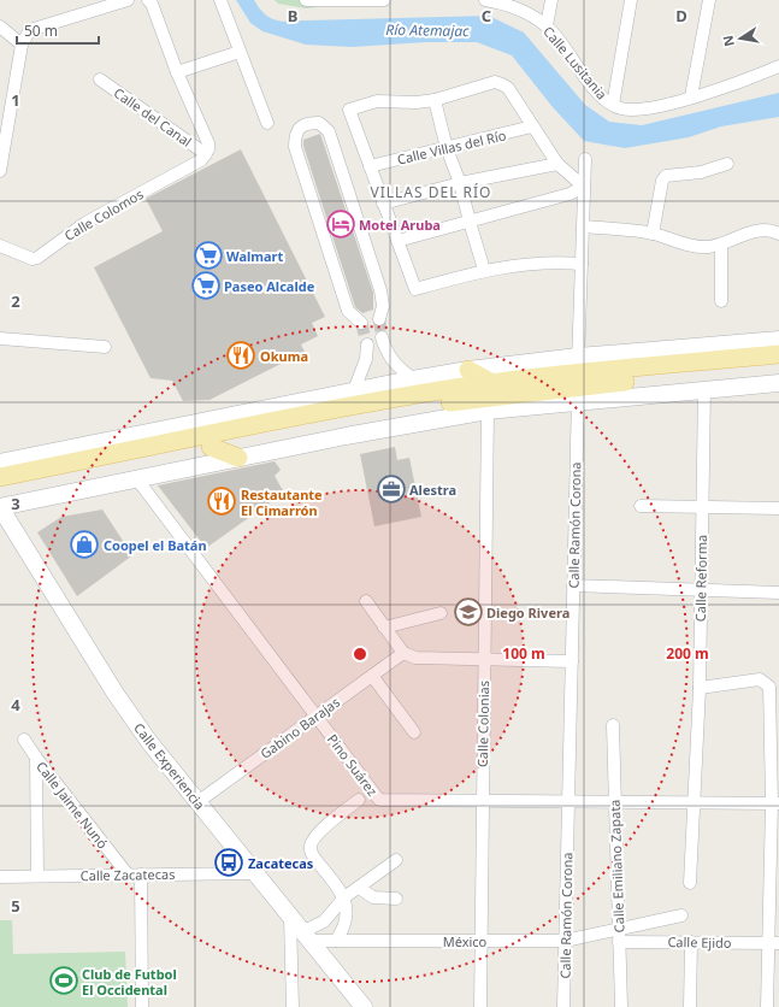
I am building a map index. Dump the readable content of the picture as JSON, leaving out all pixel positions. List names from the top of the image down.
{
  "streets": {
    "street": [
      "Calle Lusitania",
      "Calle del Canal",
      "Calle Villas del Río",
      "Calle Colomos",
      "Calle Ramón Corona",
      "Calle Reforma",
      "Calle Colonias",
      "Gabino Barajas",
      "Pino Suárez",
      "Calle Experiencia",
      "Calle Jaime Nunó",
      "Calle Emiliano Zapata",
      "Calle Zacatecas",
      "México",
      "Calle Ejido"
    ]
  },
  "crossings": [
    ["Calle del Canal", "Calle Colomos"],
    ["Calle Ramón Corona", "Pino Suárez"],
    ["Calle Ramón Corona", "México"],
    ["Calle Reforma", "Pino Suárez"],
    ["Calle Colonias", "Pino Suárez"],
    ["Calle Colonias", "México"],
    ["Gabino Barajas", "Pino Suárez"],
    ["Gabino Barajas", "Calle Experiencia"],
    ["Pino Suárez", "Calle Emiliano Zapata"],
    ["Calle Experiencia", "Calle Zacatecas"],
    ["Calle Experiencia", "México"],
    ["Calle Jaime Nunó", "Calle Zacatecas"],
    ["Calle Emiliano Zapata", "México"],
    ["Calle Emiliano Zapata", "Calle Ejido"],
    ["México", "Calle Ejido"]
  ],
  "districts": ["VILLAS DEL RÍO"],
  "water": ["Río Atemajac"],
  "places": {
    "hotel": ["Motel Aruba"],
    "supermarket": ["Walmart", "Paseo Alcalde"],
    "restaurant": ["Okuma", "Restautante El Cimarrón"],
    "office": ["Alestra"],
    "shop": ["Coopel el Batán"],
    "school or university": ["Diego Rivera"],
    "bus stop": ["Zacatecas"],
    "sports": ["Club de Futbol El Occidental"]
  },
  "scale_bar": "50 m",
  "north": "left",
  "grid": {
    "columns": ["B", "C", "D"],
    "rows": [
      "1",
      "2",
      "3",
      "4",
      "5"
    ]
  },
  "rings": ["100 m", "200 m"]
}
